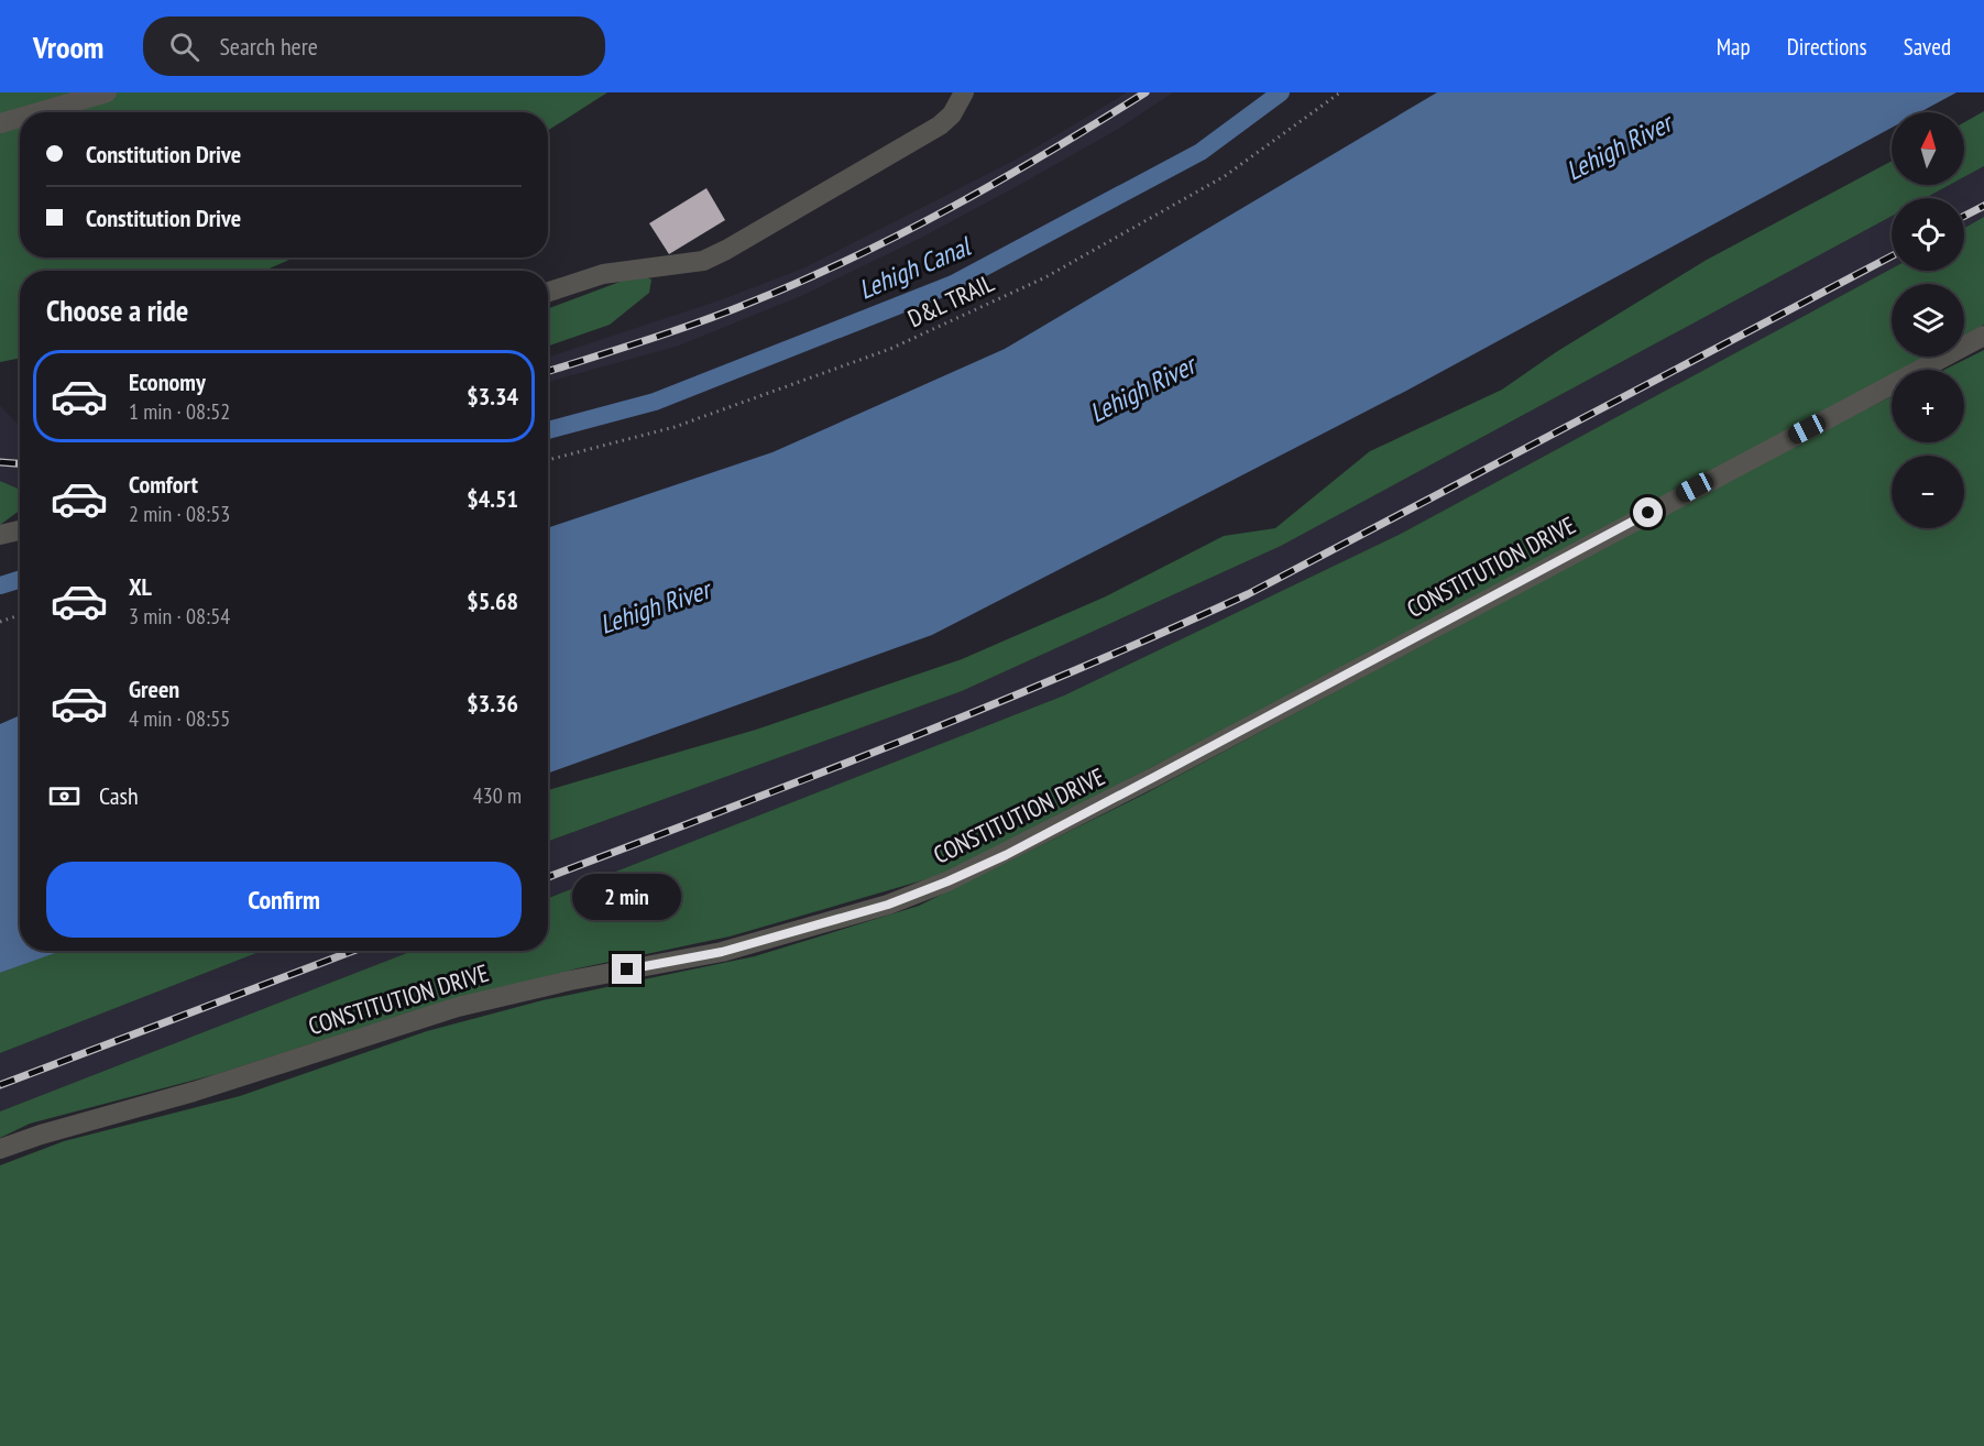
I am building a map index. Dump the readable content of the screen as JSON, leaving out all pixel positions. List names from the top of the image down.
{
  "streets": {
    "street": ["CONSTITUTION DRIVE"],
    "path": ["D&L TRAIL"]
  },
  "water": ["Lehigh River", "Lehigh Canal"],
  "north": "top",
  "page": {
    "header": "Vroom",
    "search": "Search here",
    "nav": ["Map", "Directions", "Saved"],
    "map_buttons": ["+", "−"],
    "banner": ["Constitution Drive", "Constitution Drive"],
    "heading": "Choose a ride",
    "list": [
      {
        "name": "Economy",
        "note": "1 min · 08:52",
        "value": "$3.34"
      },
      {
        "name": "Comfort",
        "note": "2 min · 08:53",
        "value": "$4.51"
      },
      {
        "name": "XL",
        "note": "3 min · 08:54",
        "value": "$5.68"
      },
      {
        "name": "Green",
        "note": "4 min · 08:55",
        "value": "$3.36"
      }
    ],
    "pay": ["Cash", "430 m"],
    "buttons": "Confirm",
    "bubble": "2 min"
  }
}
